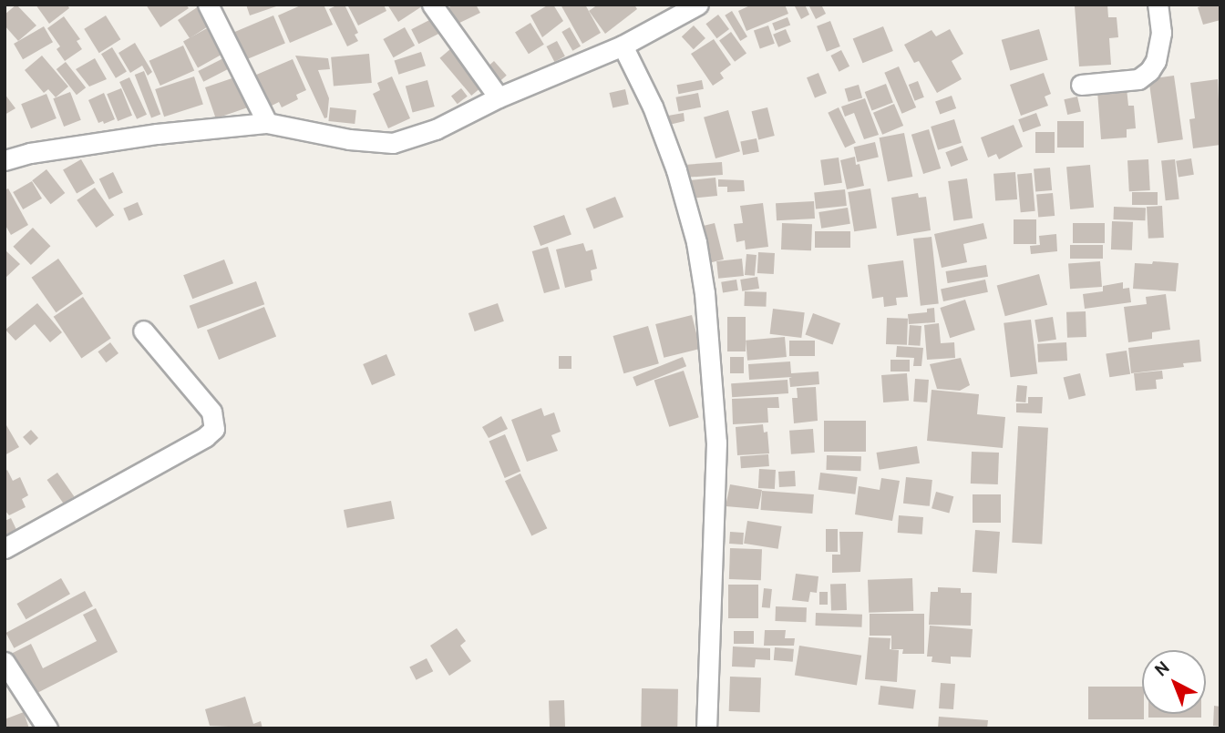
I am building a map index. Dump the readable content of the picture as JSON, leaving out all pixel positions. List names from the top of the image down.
{
  "north": "top left"
}
